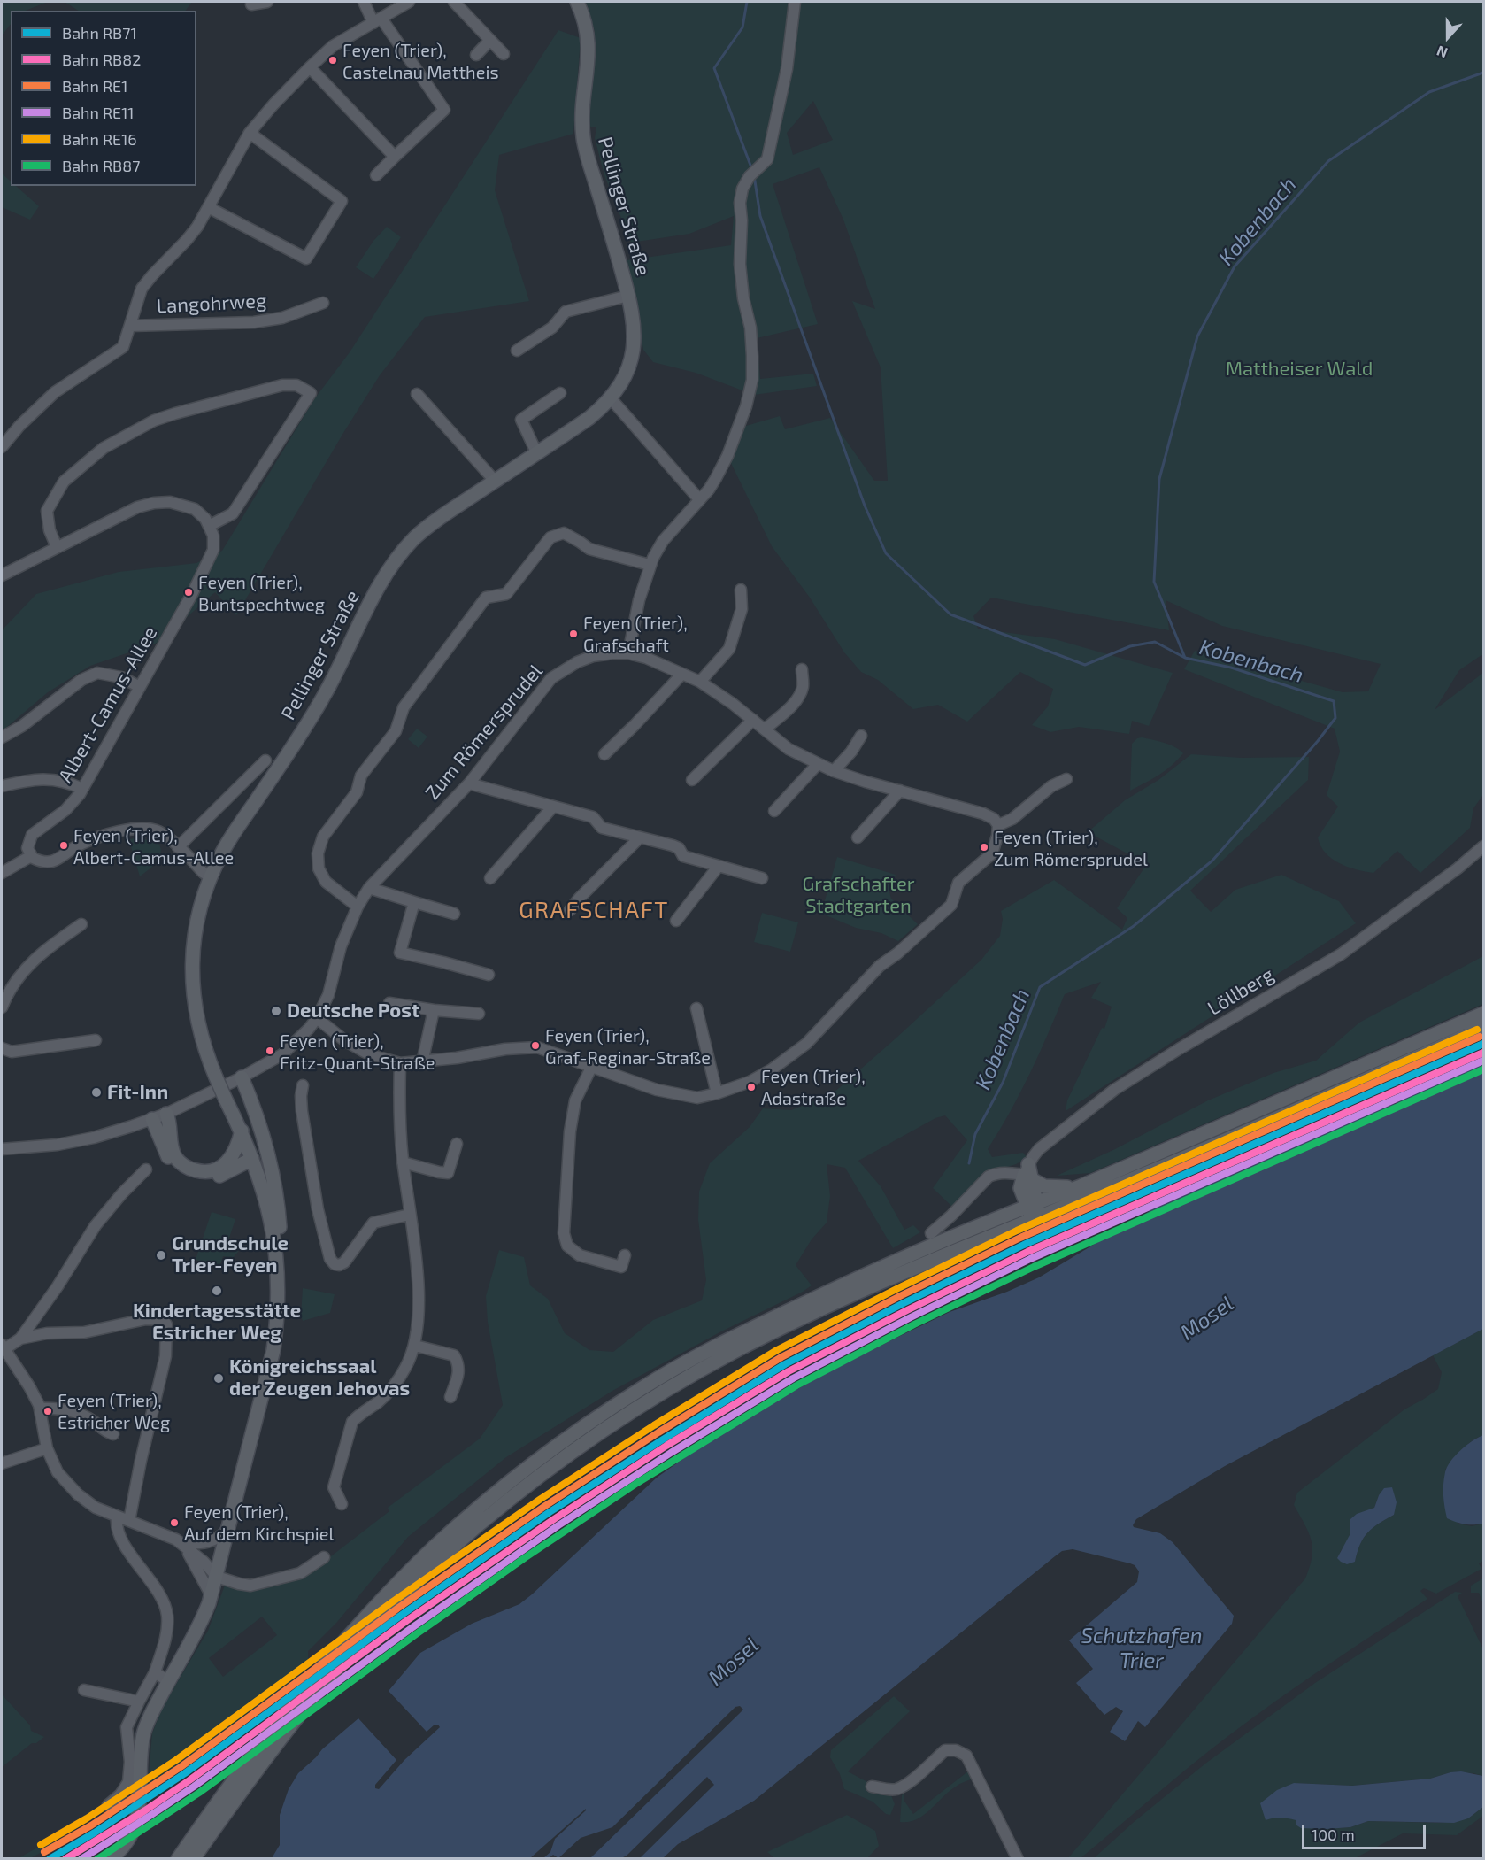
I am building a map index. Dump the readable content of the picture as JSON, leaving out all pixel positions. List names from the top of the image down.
{
  "streets": {
    "main road": ["Pellinger Straße"],
    "street": [
      "Langohrweg",
      "Albert-Camus-Allee",
      "Zum Römersprudel",
      "Löllberg"
    ]
  },
  "districts": ["GRAFSCHAFT"],
  "water": ["Kobenbach", "Mosel", "Schutzhafen Trier"],
  "parks": ["Mattheiser Wald", "Grafschafter Stadtgarten"],
  "places": [
    "Feyen (Trier), Castelnau Mattheis",
    "Feyen (Trier), Buntspechtweg",
    "Feyen (Trier), Grafschaft",
    "Feyen (Trier), Albert-Camus-Allee",
    "Feyen (Trier), Zum Römersprudel",
    "Deutsche Post",
    "Feyen (Trier), Graf-Reginar-Straße",
    "Feyen (Trier), Fritz-Quant-Straße",
    "Feyen (Trier), Adastraße",
    "Fit-Inn",
    "Grundschule Trier-Feyen",
    "Kindertagesstätte Estricher Weg",
    "Königreichssaal der Zeugen Jehovas",
    "Feyen (Trier), Estricher Weg",
    "Feyen (Trier), Auf dem Kirchspiel"
  ],
  "lines": [
    "rail line RE16",
    "rail line RE1",
    "rail line RB71",
    "rail line RB82",
    "rail line RE11",
    "rail line RB87"
  ],
  "legend": [
    "Bahn RB71",
    "Bahn RB82",
    "Bahn RE1",
    "Bahn RE11",
    "Bahn RE16",
    "Bahn RB87"
  ],
  "scale_bar": "100 m",
  "north": "bottom"
}
